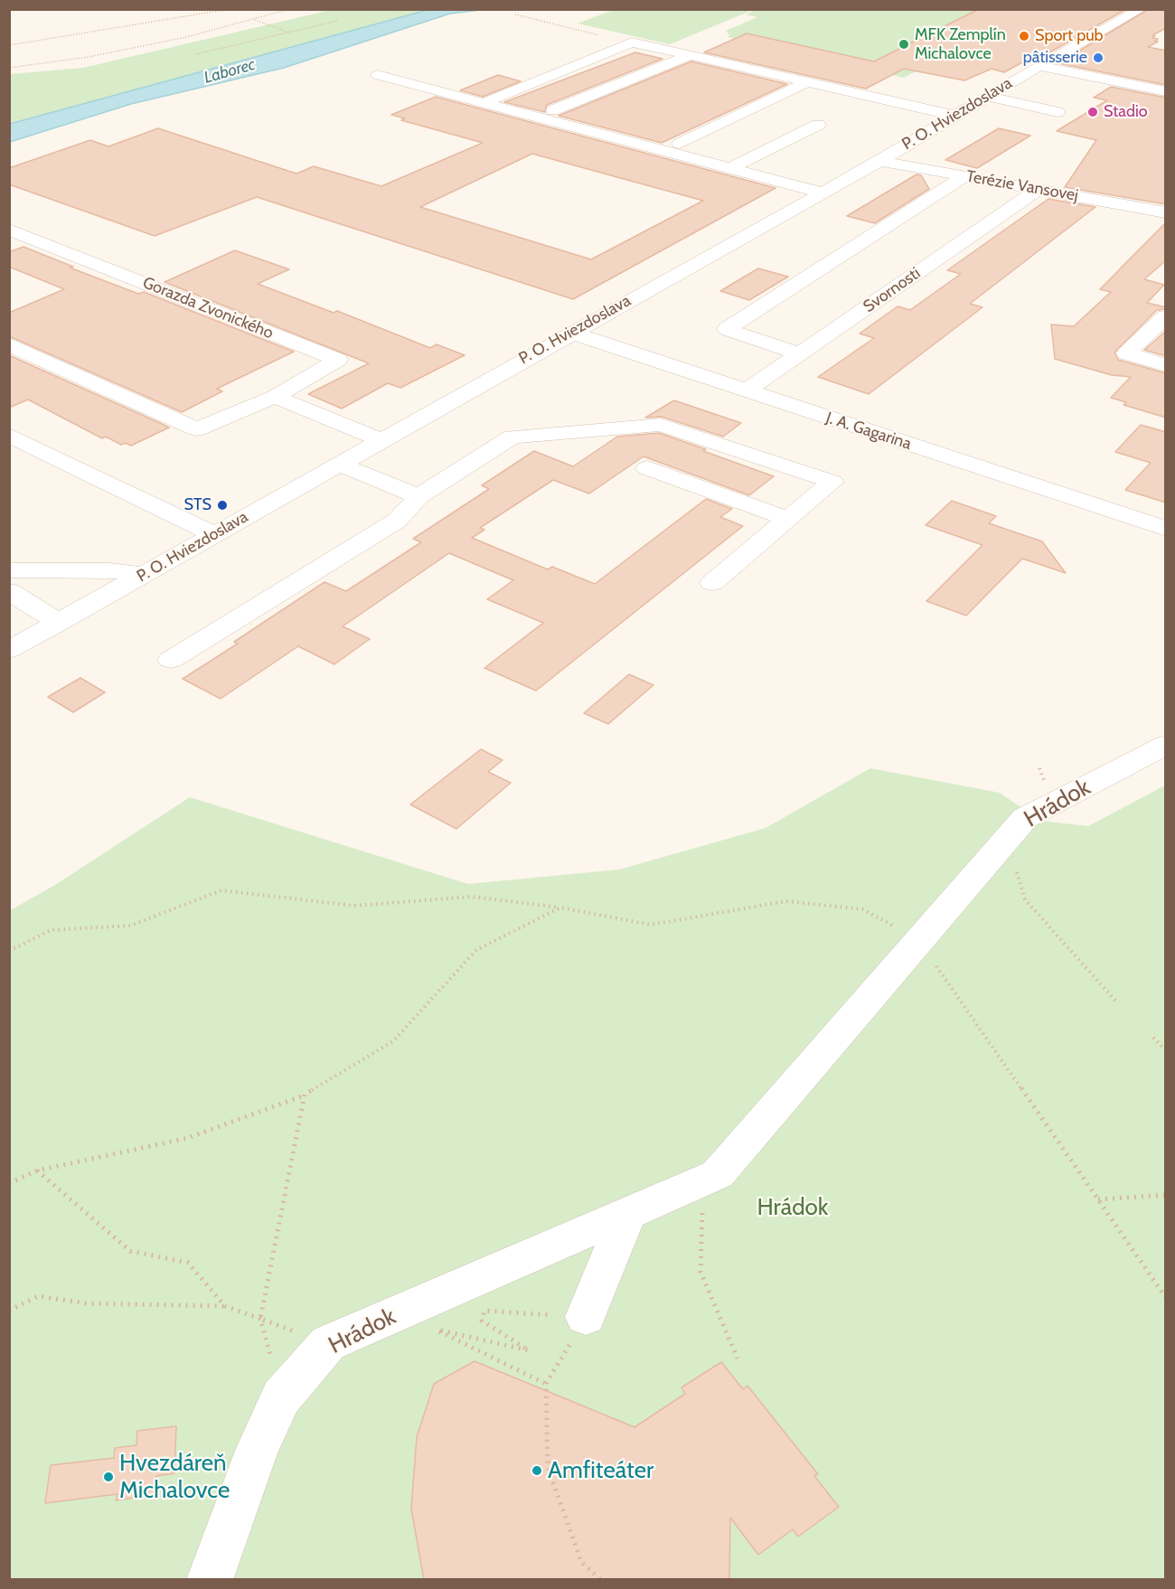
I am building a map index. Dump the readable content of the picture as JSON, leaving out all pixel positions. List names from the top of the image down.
{
  "streets": {
    "street": [
      "P. O. Hviezdoslava",
      "Terézie Vansovej",
      "Svornosti",
      "Gorazda Zvonického",
      "J. A. Gagarina",
      "Hrádok"
    ]
  },
  "crossings": [
    ["P. O. Hviezdoslava", "Terézie Vansovej"],
    ["P. O. Hviezdoslava", "J. A. Gagarina"],
    ["Terézie Vansovej", "Svornosti"],
    ["Svornosti", "J. A. Gagarina"]
  ],
  "water": ["Laborec"],
  "parks": ["Hrádok"],
  "places": [
    "Sport pub",
    "MFK Zemplín Michalovce",
    "pâtisserie",
    "Stadio",
    "STS",
    "Amfiteáter",
    "Hvezdáreň Michalovce"
  ]
}
